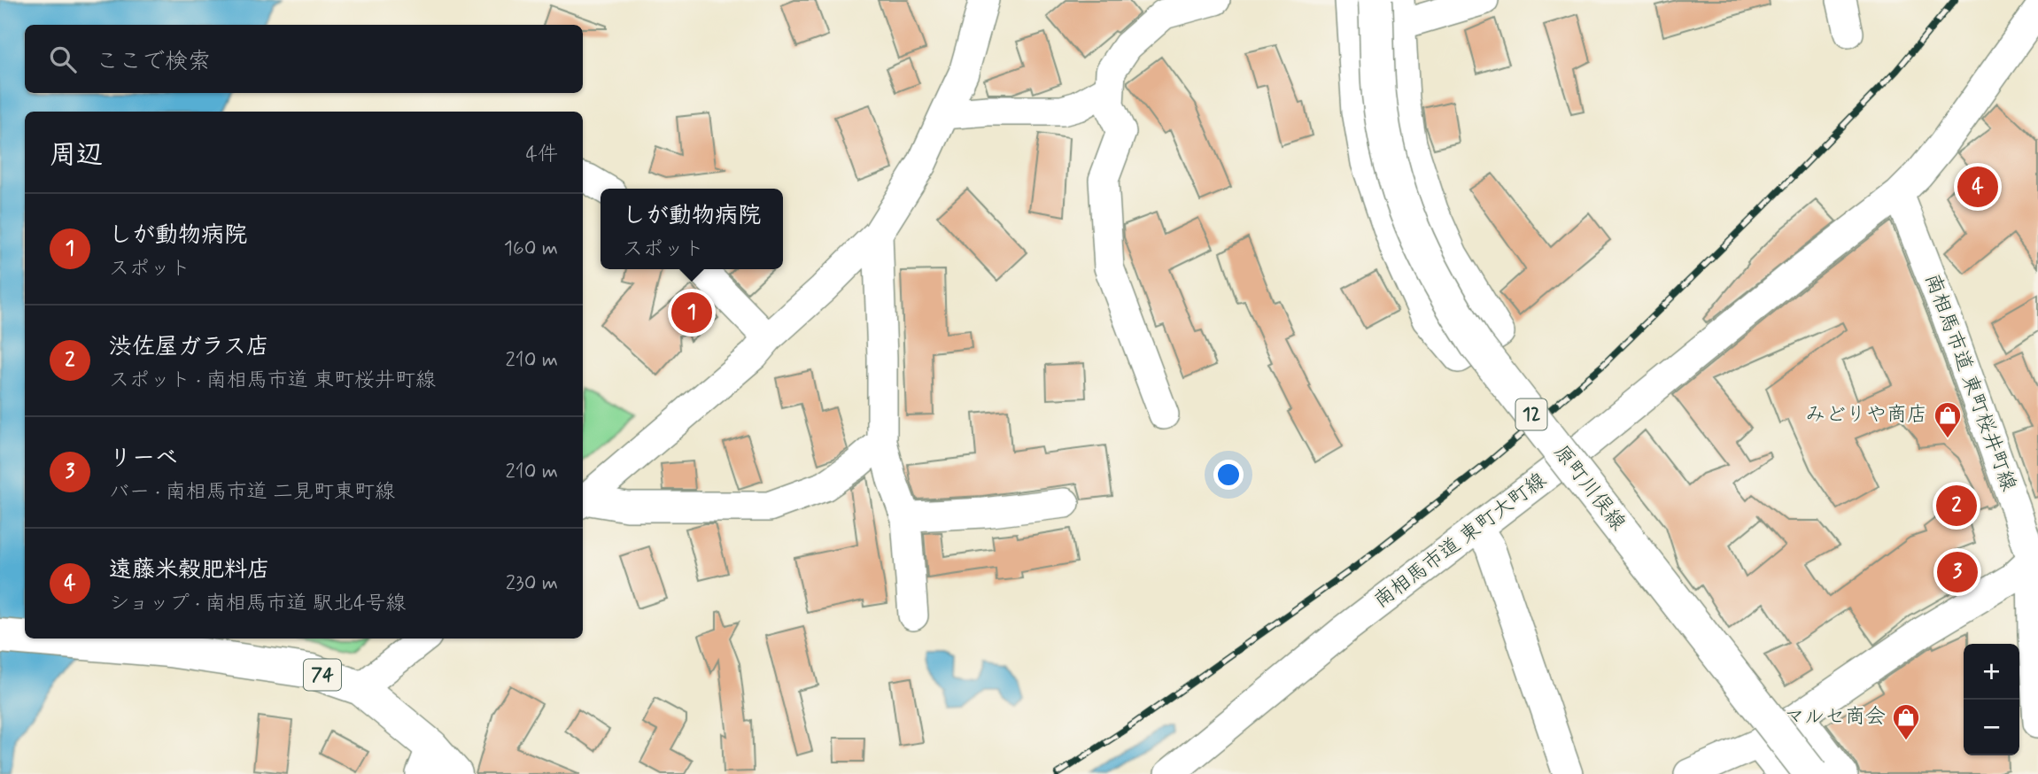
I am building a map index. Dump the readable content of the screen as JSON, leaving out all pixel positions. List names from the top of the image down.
{
  "streets": {
    "main road": ["12", "原町川俣線", "74"],
    "street": ["南相馬市道 東町桜井町線", "南相馬市道 東町大町線"]
  },
  "crossings": [
    ["南相馬市道 東町桜井町線", "南相馬市道 東町大町線"]
  ],
  "places": {
    "shop": ["みどりや商店", "マルセ商会"]
  },
  "page": {
    "search": "ここで検索",
    "heading": ["周辺", "4件"],
    "pins": [
      "4",
      "1",
      "2",
      "3"
    ],
    "popup": ["しが動物病院", "スポット"],
    "list": [
      {
        "mark": "1",
        "name": "しが動物病院",
        "note": "スポット",
        "value": "160 m"
      },
      {
        "mark": "2",
        "name": "渋佐屋ガラス店",
        "note": "スポット · 南相馬市道 東町桜井町線",
        "value": "210 m"
      },
      {
        "mark": "3",
        "name": "リーベ",
        "note": "バー · 南相馬市道 二見町東町線",
        "value": "210 m"
      },
      {
        "mark": "4",
        "name": "遠藤米穀肥料店",
        "note": "ショップ · 南相馬市道 駅北4号線",
        "value": "230 m"
      }
    ],
    "map_buttons": ["+", "−"]
  }
}
